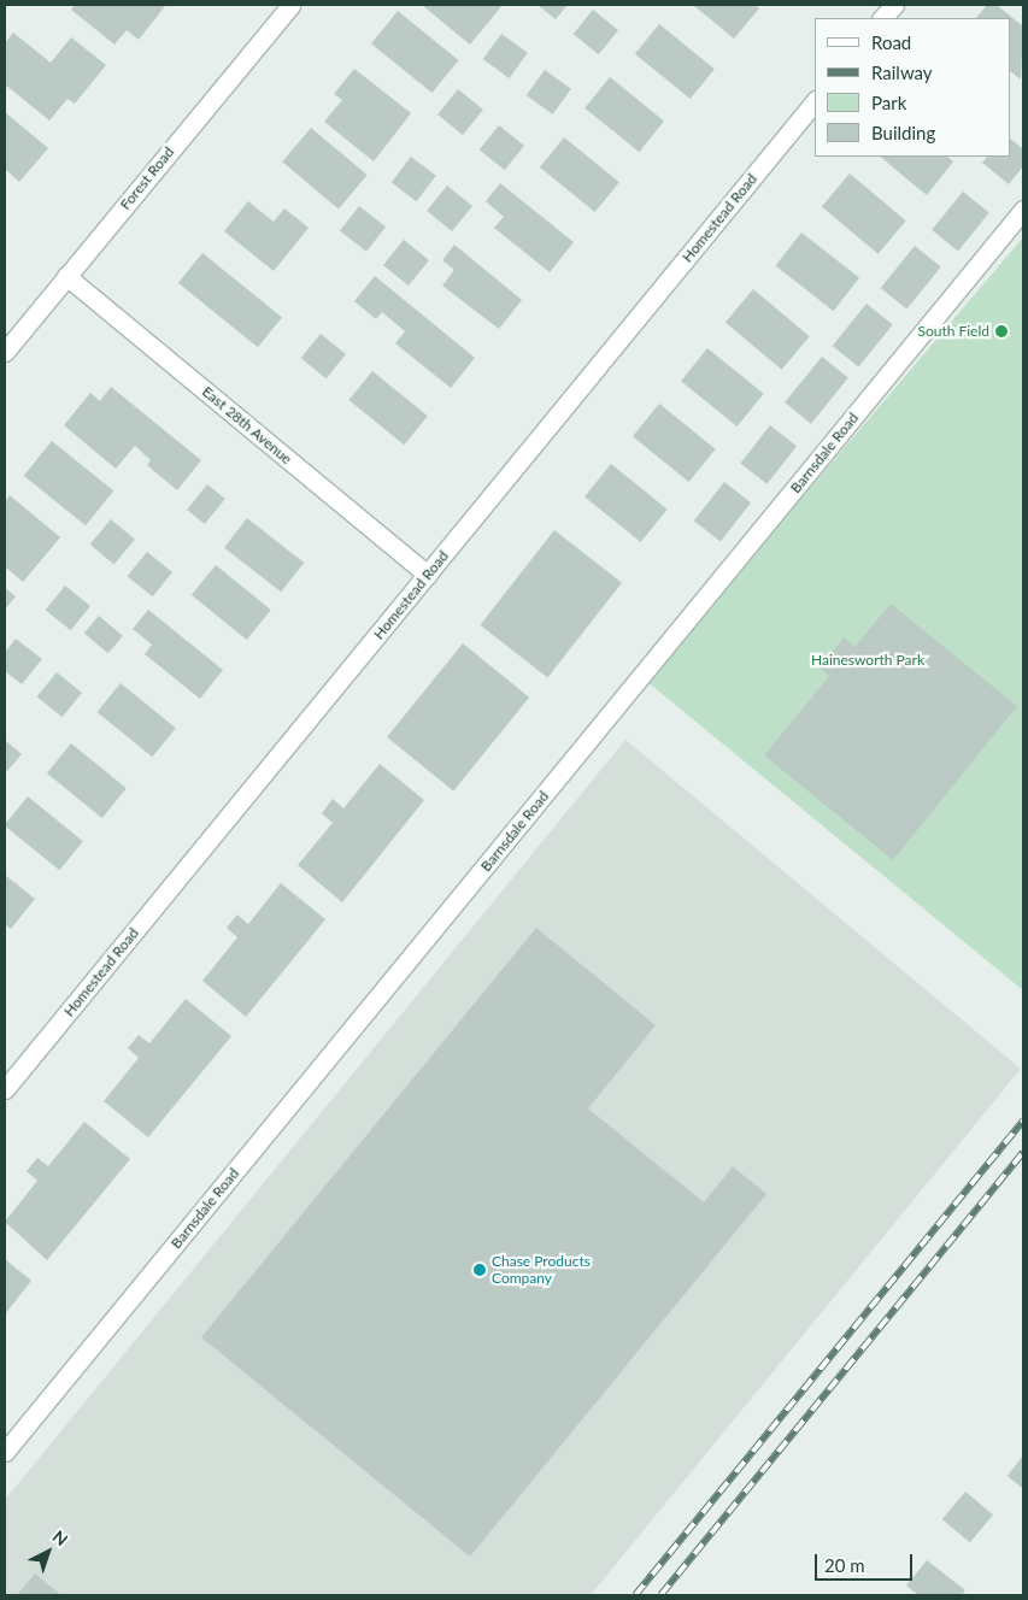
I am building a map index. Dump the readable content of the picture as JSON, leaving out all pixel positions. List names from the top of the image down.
{
  "streets": {
    "street": [
      "Forest Road",
      "Homestead Road",
      "East 28th Avenue",
      "Barnsdale Road"
    ]
  },
  "crossings": [
    ["Forest Road", "East 28th Avenue"],
    ["Homestead Road", "East 28th Avenue"]
  ],
  "parks": ["Hainesworth Park"],
  "places": ["South Field", "Chase Products Company"],
  "legend": [
    "Road",
    "Railway",
    "Park",
    "Building"
  ],
  "scale_bar": "20 m",
  "north": "top right"
}
